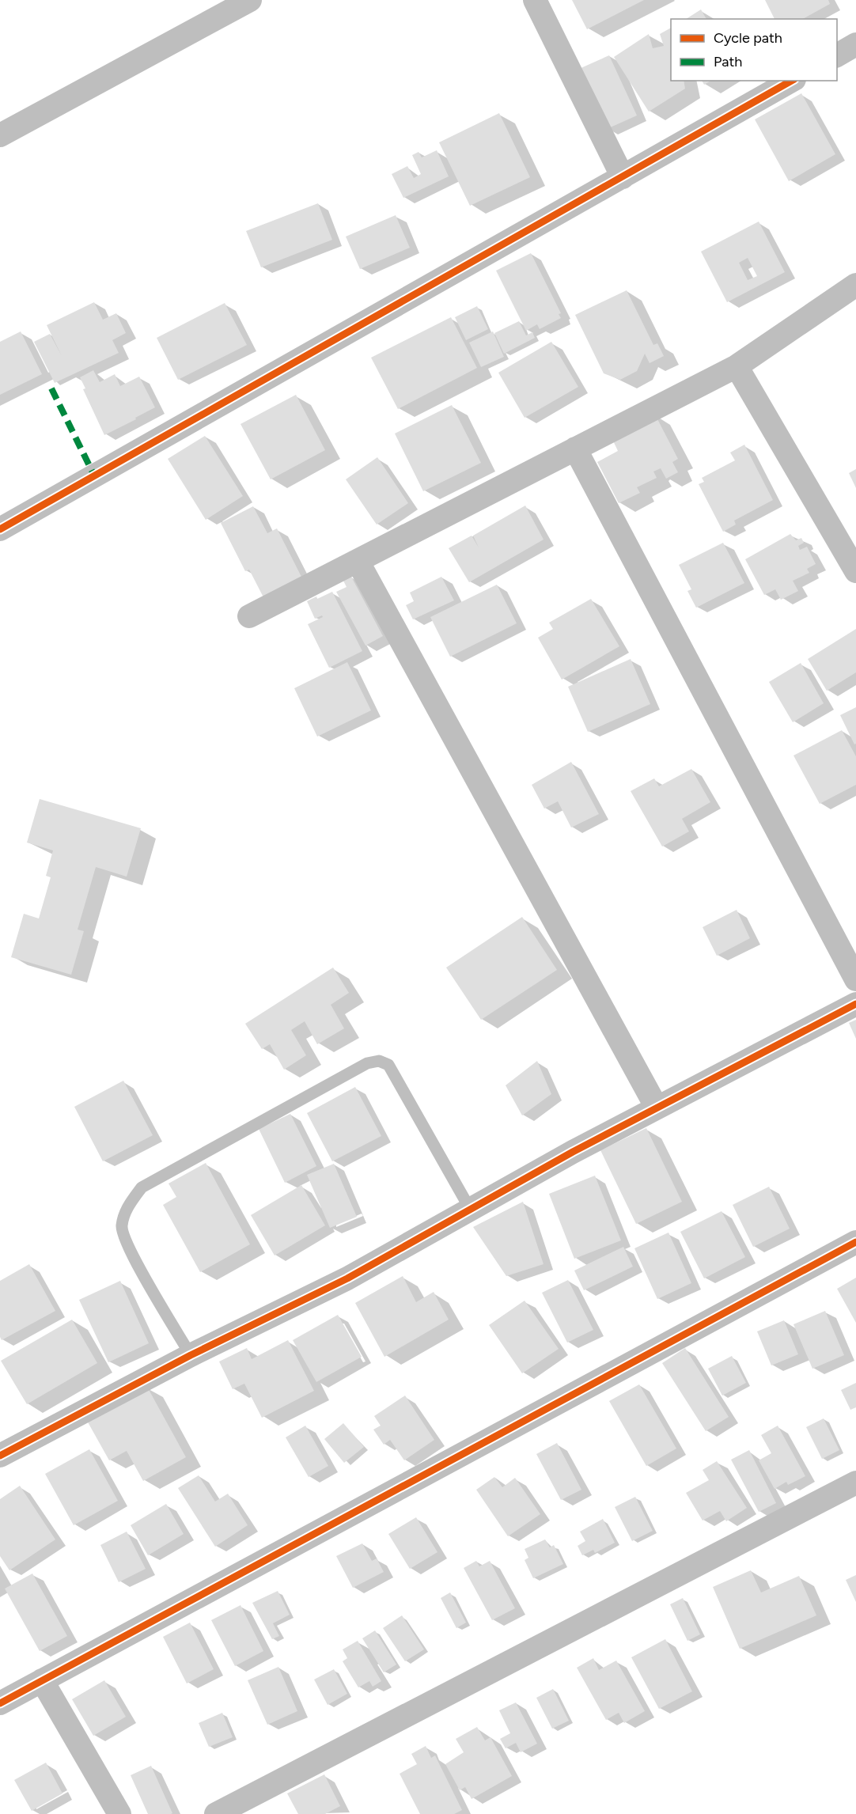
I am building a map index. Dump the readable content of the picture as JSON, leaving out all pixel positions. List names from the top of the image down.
{
  "legend": ["Cycle path", "Path"]
}
